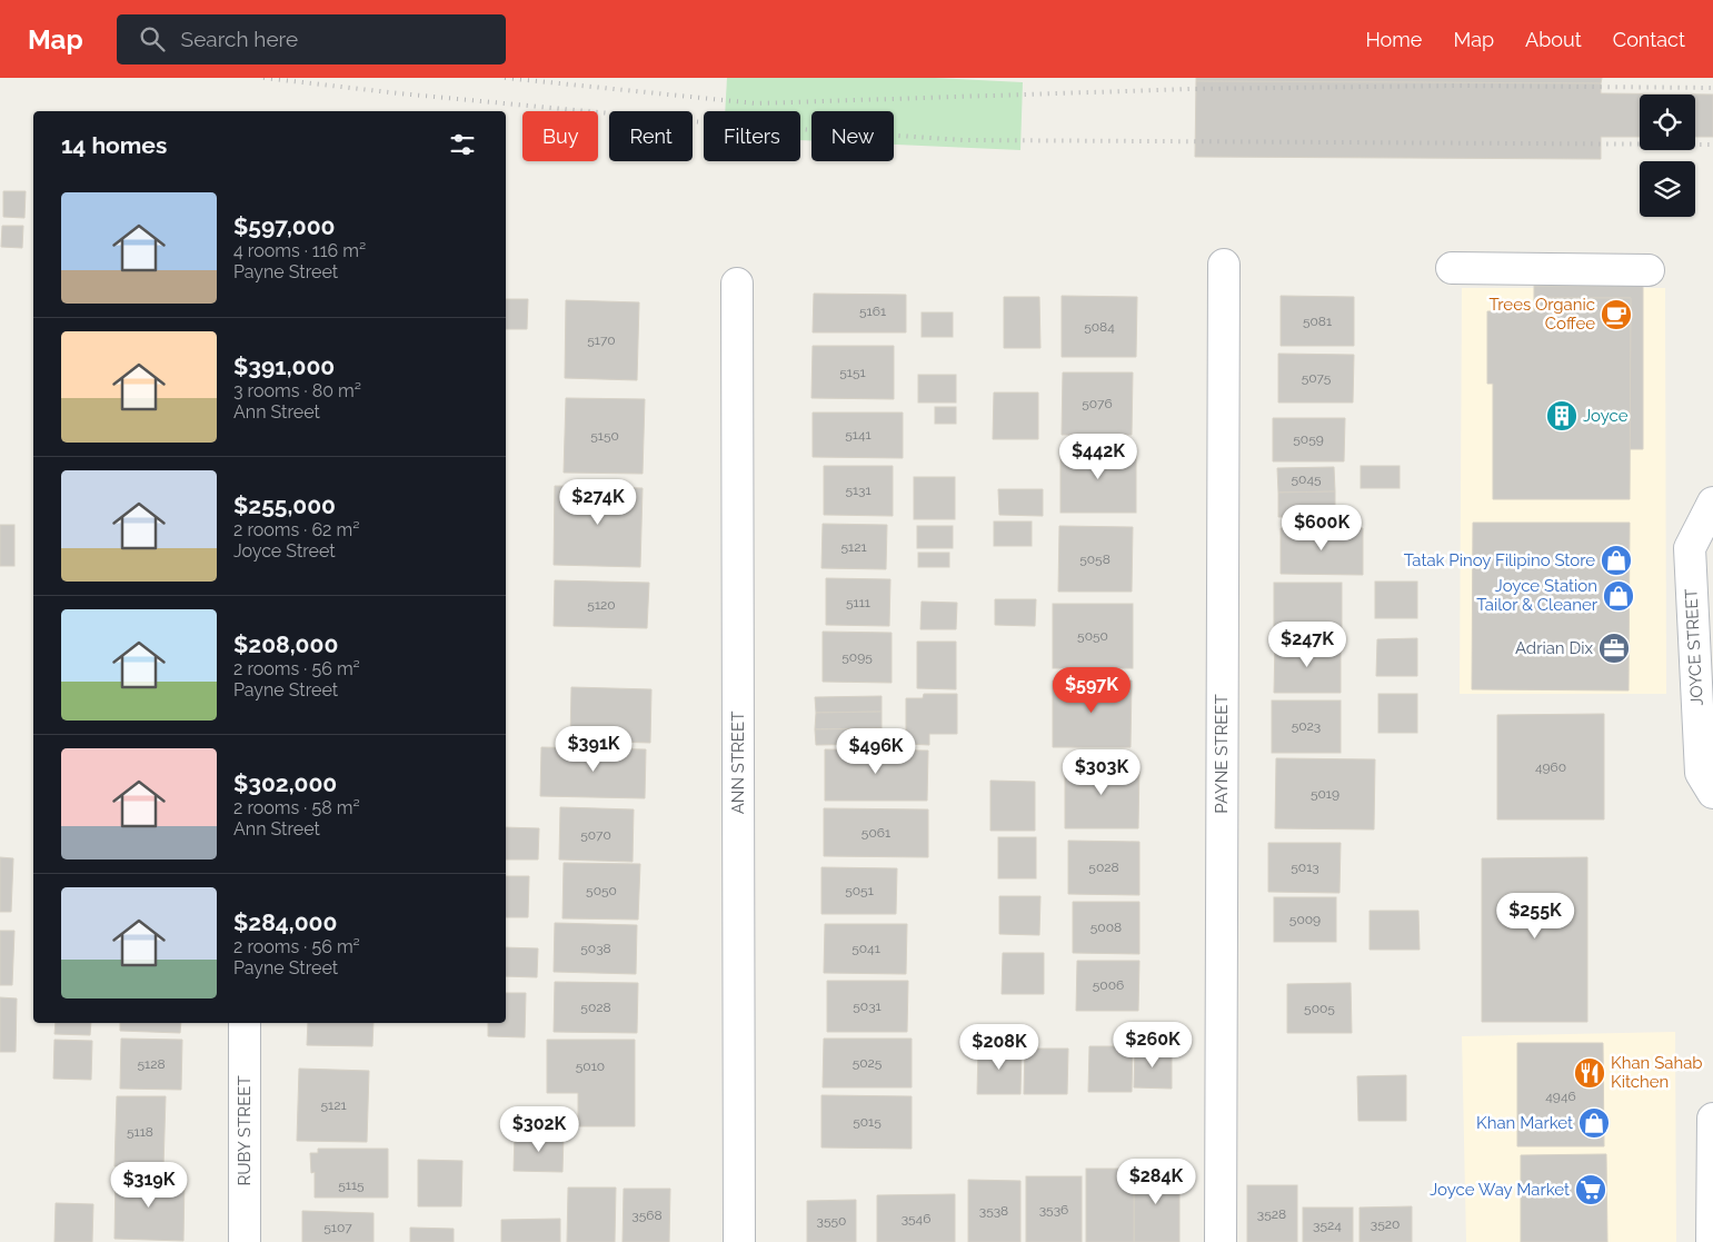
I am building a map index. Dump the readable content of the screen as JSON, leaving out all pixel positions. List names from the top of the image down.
{
  "streets": {
    "street": [
      "JOYCE STREET",
      "PAYNE STREET",
      "ANN STREET",
      "RUBY STREET"
    ]
  },
  "places": {
    "cafe": ["Trees Organic Coffee"],
    "building": ["Joyce"],
    "shop": ["Tatak Pinoy Filipino Store", "Joyce Station Tailor & Cleaner", "Khan Market"],
    "office": ["Adrian Dix"],
    "restaurant": ["Khan Sahab Kitchen"],
    "supermarket": ["Joyce Way Market"]
  },
  "house_numbers": [
    "5161",
    "5081",
    "5084",
    "5170",
    "5151",
    "5075",
    "5076",
    "5141",
    "5150",
    "5059",
    "5045",
    "5131",
    "5121",
    "5058",
    "5111",
    "5120",
    "5050",
    "5095",
    "5023",
    "4960",
    "5019",
    "5061",
    "5070",
    "5028",
    "5013",
    "5050",
    "5051",
    "5009",
    "5008",
    "5038",
    "5041",
    "5006",
    "5031",
    "5028",
    "5005",
    "5025",
    "5128",
    "5010",
    "4946",
    "5121",
    "5015",
    "5118",
    "5115",
    "3536",
    "3538",
    "3528",
    "3568",
    "3546",
    "3550",
    "3520",
    "3524",
    "5107"
  ],
  "page": {
    "header": "Map",
    "search": "Search here",
    "nav": [
      "Home",
      "Map",
      "About",
      "Contact"
    ],
    "chip": [
      "Buy",
      "Rent",
      "Filters",
      "New"
    ],
    "heading": "14 homes",
    "list": [
      {
        "name": "$597,000",
        "note": "4 rooms · 116 m² · Payne Street"
      },
      {
        "name": "$391,000",
        "note": "3 rooms · 80 m² · Ann Street"
      },
      {
        "name": "$255,000",
        "note": "2 rooms · 62 m² · Joyce Street"
      },
      {
        "name": "$208,000",
        "note": "2 rooms · 56 m² · Payne Street"
      },
      {
        "name": "$302,000",
        "note": "2 rooms · 58 m² · Ann Street"
      },
      {
        "name": "$284,000",
        "note": "2 rooms · 56 m² · Payne Street"
      }
    ],
    "price": [
      "$442K",
      "$274K",
      "$600K",
      "$247K",
      "$597K",
      "$391K",
      "$496K",
      "$303K",
      "$255K",
      "$260K",
      "$208K",
      "$302K",
      "$284K",
      "$319K"
    ]
  }
}
